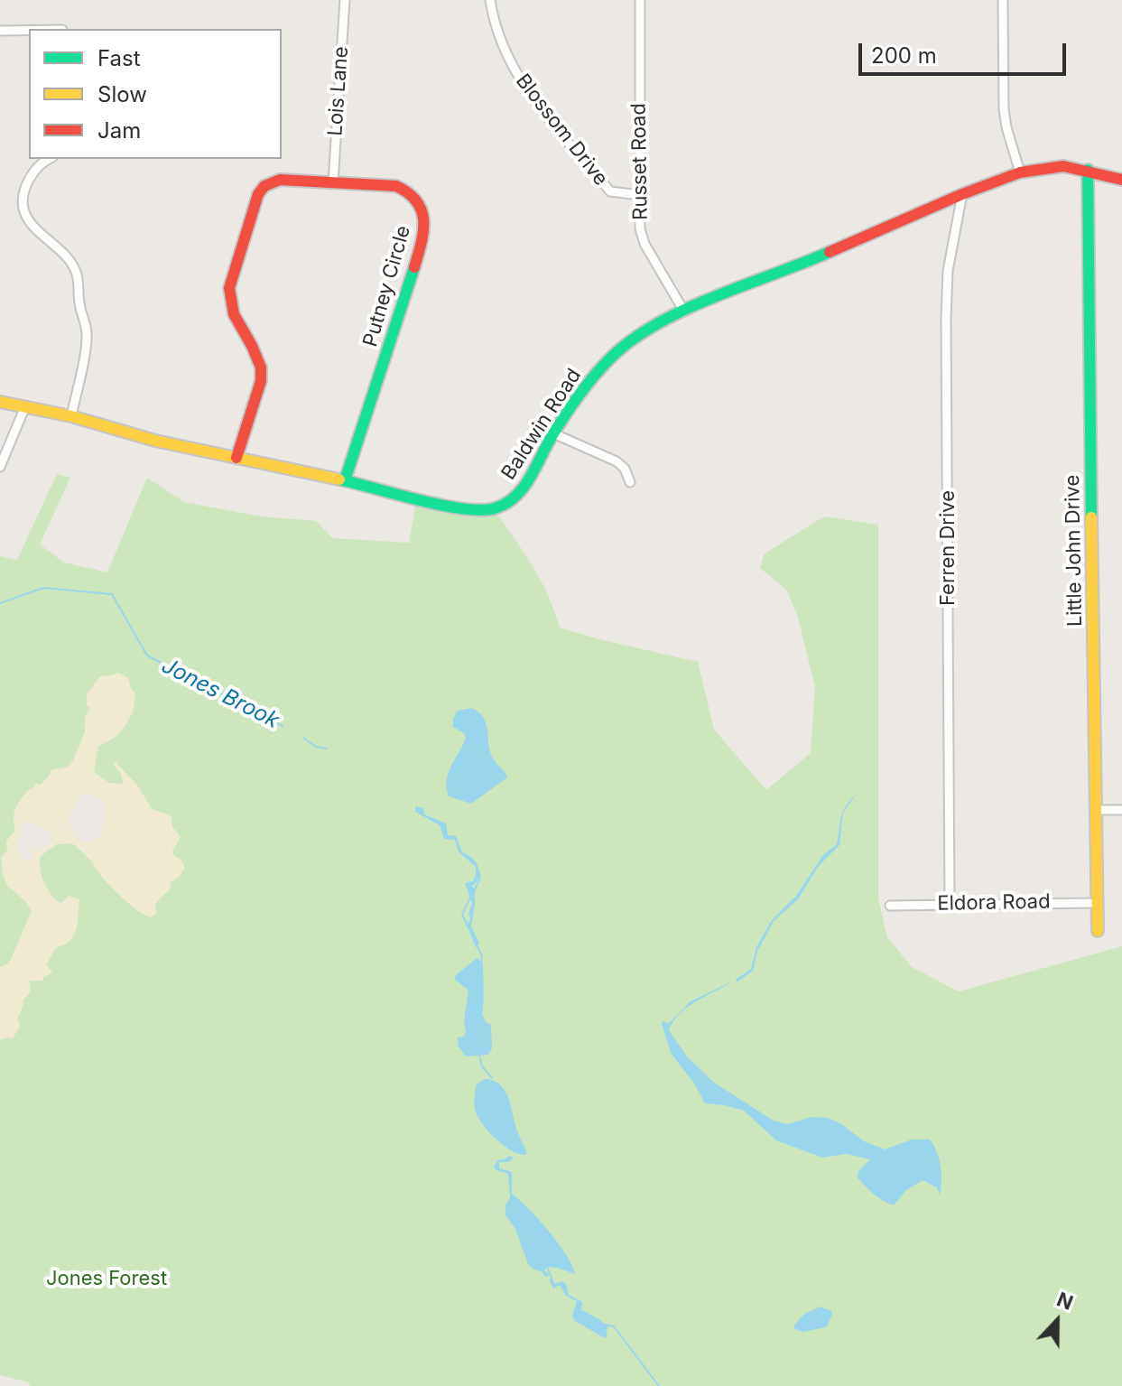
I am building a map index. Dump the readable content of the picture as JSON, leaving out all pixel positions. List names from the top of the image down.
{
  "streets": {
    "street": [
      "Lois Lane",
      "Blossom Drive",
      "Russet Road",
      "Putney Circle",
      "Baldwin Road",
      "Ferren Drive",
      "Little John Drive",
      "Eldora Road"
    ]
  },
  "crossings": [
    ["Lois Lane", "Putney Circle"],
    ["Blossom Drive", "Russet Road"],
    ["Russet Road", "Baldwin Road"],
    ["Putney Circle", "Baldwin Road"],
    ["Baldwin Road", "Ferren Drive"],
    ["Baldwin Road", "Little John Drive"],
    ["Ferren Drive", "Eldora Road"],
    ["Little John Drive", "Eldora Road"]
  ],
  "water": ["Jones Brook"],
  "parks": ["Jones Forest"],
  "legend": ["Fast", "Slow", "Jam"],
  "scale_bar": "200 m",
  "north": "top"
}
